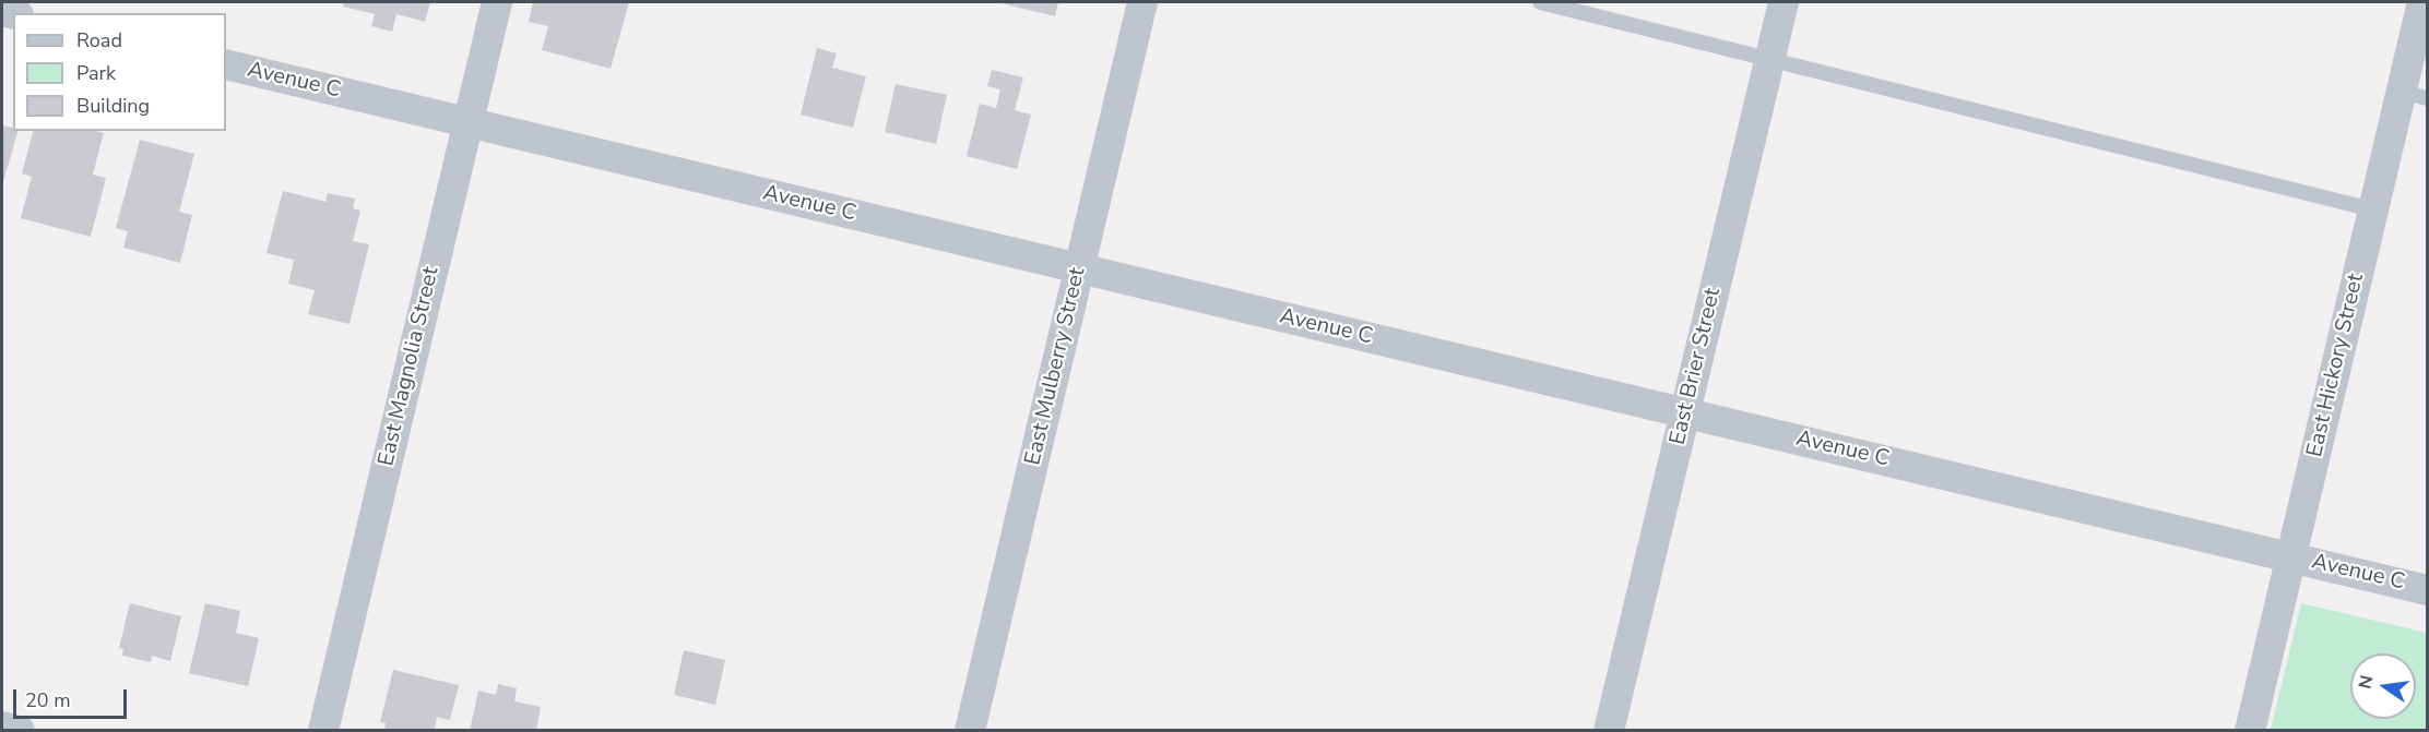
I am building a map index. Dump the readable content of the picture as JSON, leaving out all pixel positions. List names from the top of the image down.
{
  "streets": {
    "street": [
      "Avenue C",
      "East Hickory Street",
      "East Magnolia Street",
      "East Mulberry Street",
      "East Brier Street"
    ]
  },
  "crossings": [
    ["Avenue C", "East Hickory Street"],
    ["Avenue C", "East Magnolia Street"],
    ["Avenue C", "East Mulberry Street"],
    ["Avenue C", "East Brier Street"]
  ],
  "legend": ["Road", "Park", "Building"],
  "scale_bar": "20 m",
  "north": "left"
}
